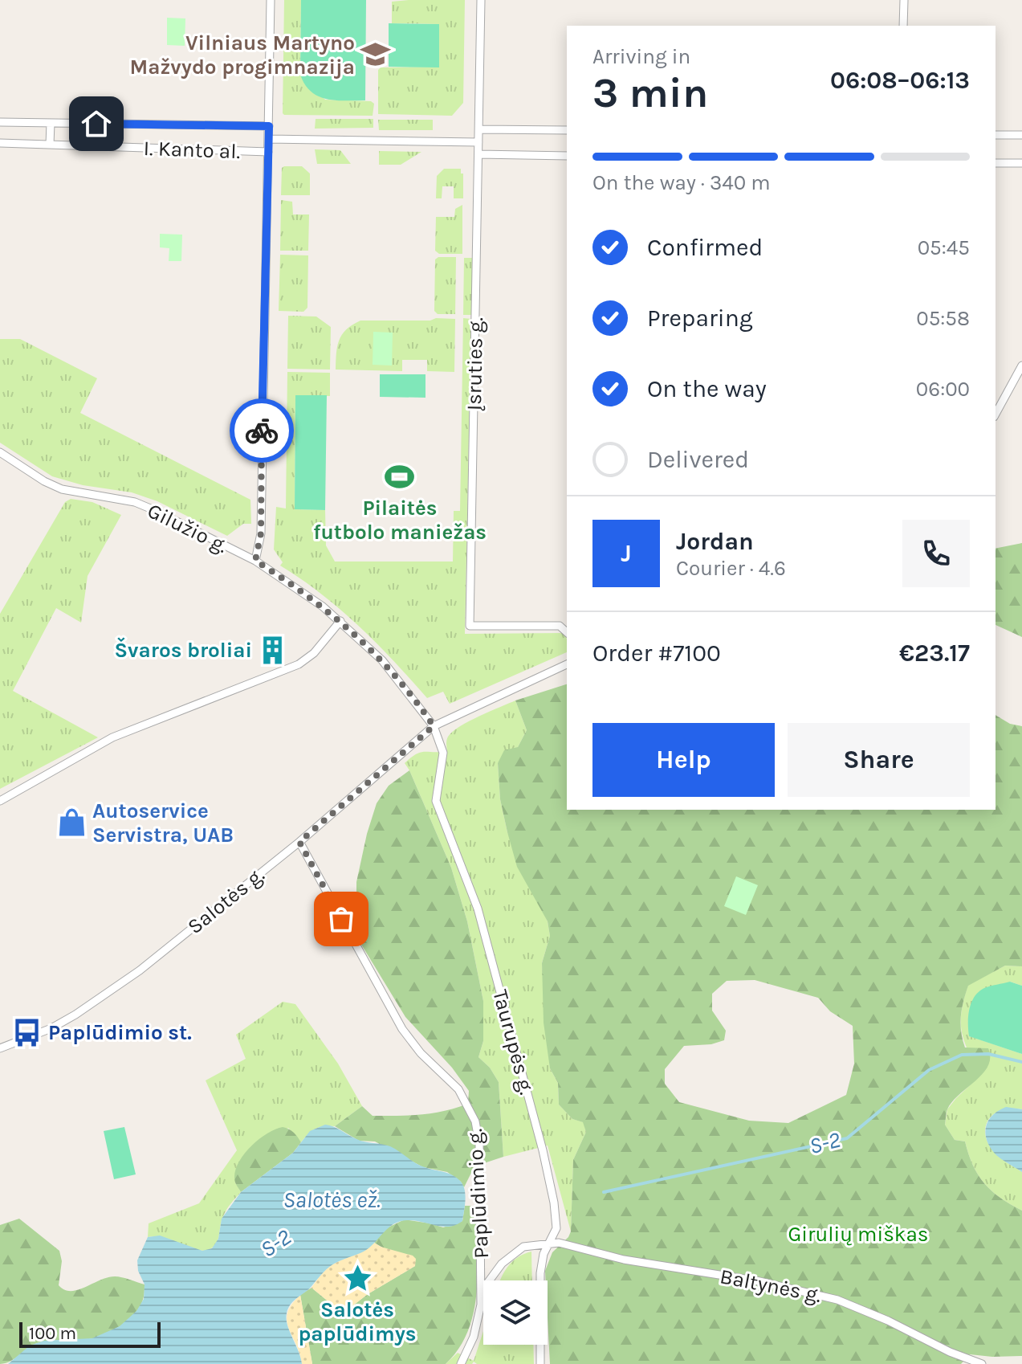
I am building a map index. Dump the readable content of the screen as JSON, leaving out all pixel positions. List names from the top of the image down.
{
  "streets": {
    "street": [
      "I. Kanto al.",
      "Įsruties g.",
      "Gilužio g.",
      "Salotės g.",
      "Taurupės g.",
      "Paplūdimio g.",
      "Baltynės g."
    ]
  },
  "crossings": [
    ["I. Kanto al.", "Įsruties g."],
    ["Gilužio g.", "Salotės g."],
    ["Gilužio g.", "Taurupės g."],
    ["Salotės g.", "Taurupės g."],
    ["Salotės g.", "Paplūdimio g."],
    ["Taurupės g.", "Baltynės g."]
  ],
  "water": ["S-2", "Salotės ež."],
  "parks": ["Girulių miškas"],
  "places": {
    "school or university": ["Vilniaus Martyno Mažvydo progimnazija"],
    "sports": ["Pilaitės futbolo maniežas"],
    "building": ["Švaros broliai"],
    "shop": ["Autoservice Servistra, UAB"],
    "bus stop": ["Paplūdimio st."],
    "place": ["Salotės paplūdimys"]
  },
  "scale_bar": "100 m",
  "page": {
    "heading": ["3 min", "Arriving in", "06:08–06:13"],
    "panel": [
      "Jordan",
      "Courier · 4.6",
      "Order #7100",
      "€23.17"
    ],
    "bar": "On the way · 340 m",
    "list": [
      ["Confirmed", "05:45"],
      ["Preparing", "05:58"],
      ["On the way", "06:00"],
      "Delivered"
    ],
    "round": "J",
    "buttons": ["Help", "Share"],
    "scale": "100 m"
  }
}
